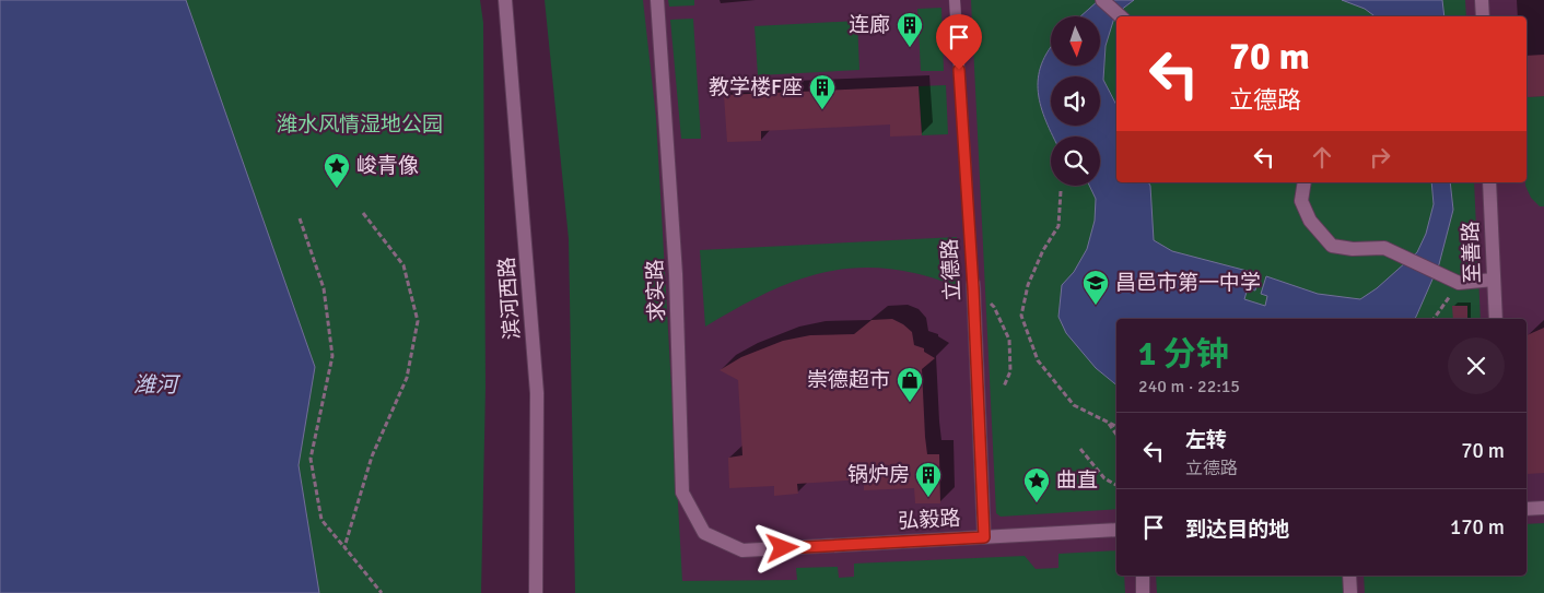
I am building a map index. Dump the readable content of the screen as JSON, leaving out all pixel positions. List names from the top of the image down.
{
  "streets": {
    "street": [
      "至善路",
      "立德路",
      "求实路",
      "滨河西路",
      "弘毅路"
    ]
  },
  "crossings": [
    ["立德路", "弘毅路"],
    ["求实路", "弘毅路"]
  ],
  "water": ["潍河"],
  "parks": ["潍水风情湿地公园"],
  "places": {
    "building": ["连廊", "教学楼F座", "锅炉房"],
    "place": ["峻青像", "曲直"],
    "school or university": ["昌邑市第一中学"],
    "shop": ["崇德超市"]
  },
  "north": "bottom",
  "page": {
    "turn": ["70 m", "立德路"],
    "heading": ["1 分钟", "240 m · 22:15"],
    "list": [
      {
        "name": "左转",
        "note": "立德路",
        "value": "70 m"
      },
      {
        "name": "到达目的地",
        "value": "170 m"
      }
    ]
  }
}
